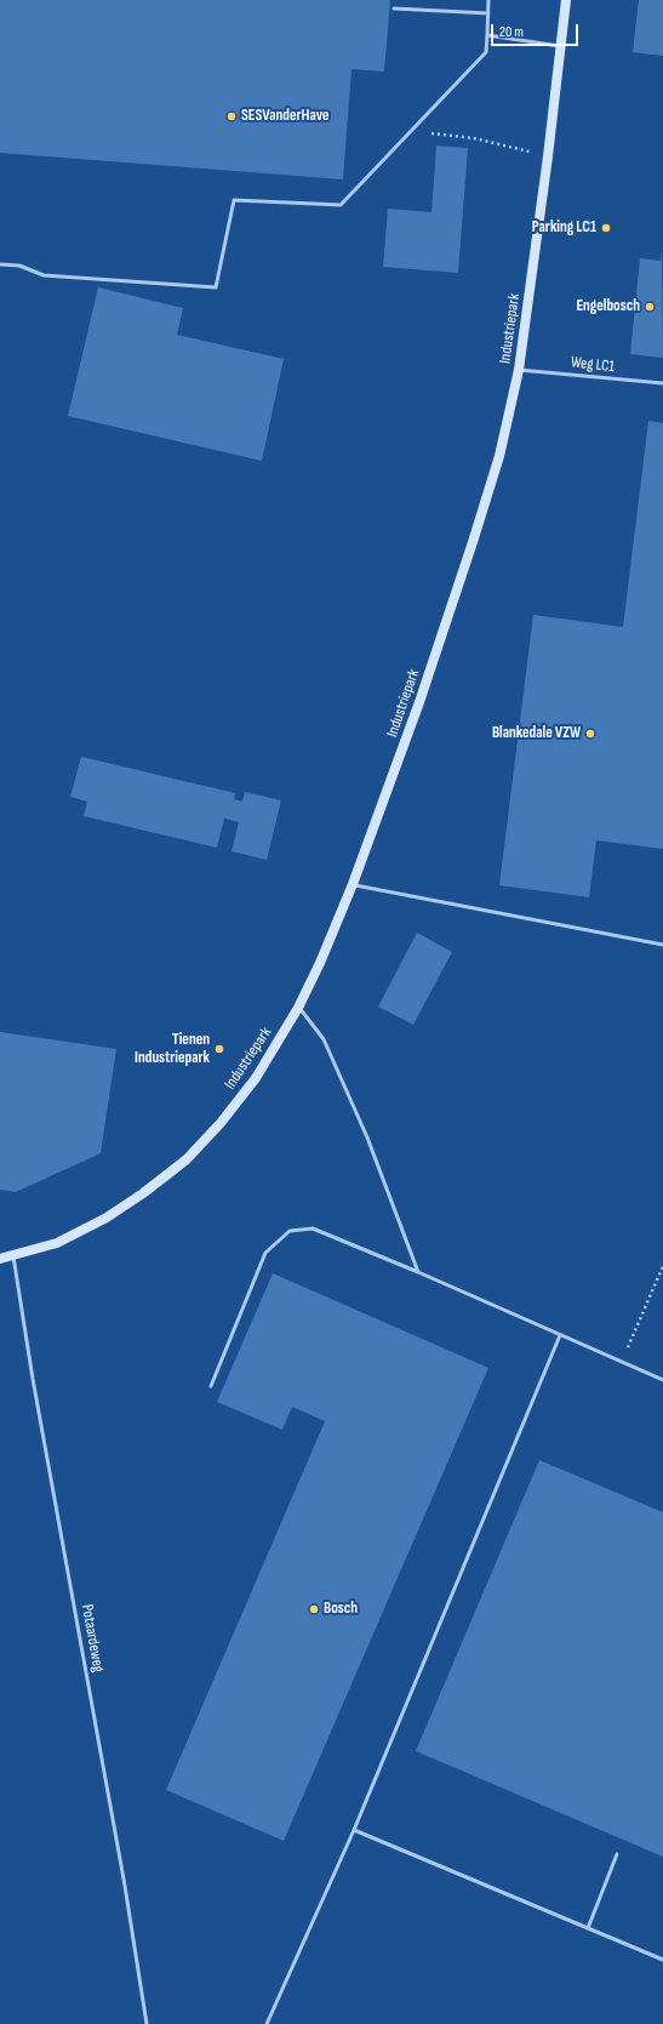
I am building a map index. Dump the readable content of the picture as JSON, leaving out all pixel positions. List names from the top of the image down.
{
  "streets": {
    "street": ["Industriepark"],
    "lane": ["Weg LC1", "Potaardeweg"]
  },
  "crossings": [
    ["Industriepark", "Weg LC1"],
    ["Industriepark", "Potaardeweg"]
  ],
  "places": [
    "SESVanderHave",
    "Parking LC1",
    "Engelbosch",
    "Blankedale VZW",
    "Tienen Industriepark",
    "Bosch"
  ],
  "scale_bar": "20 m"
}
